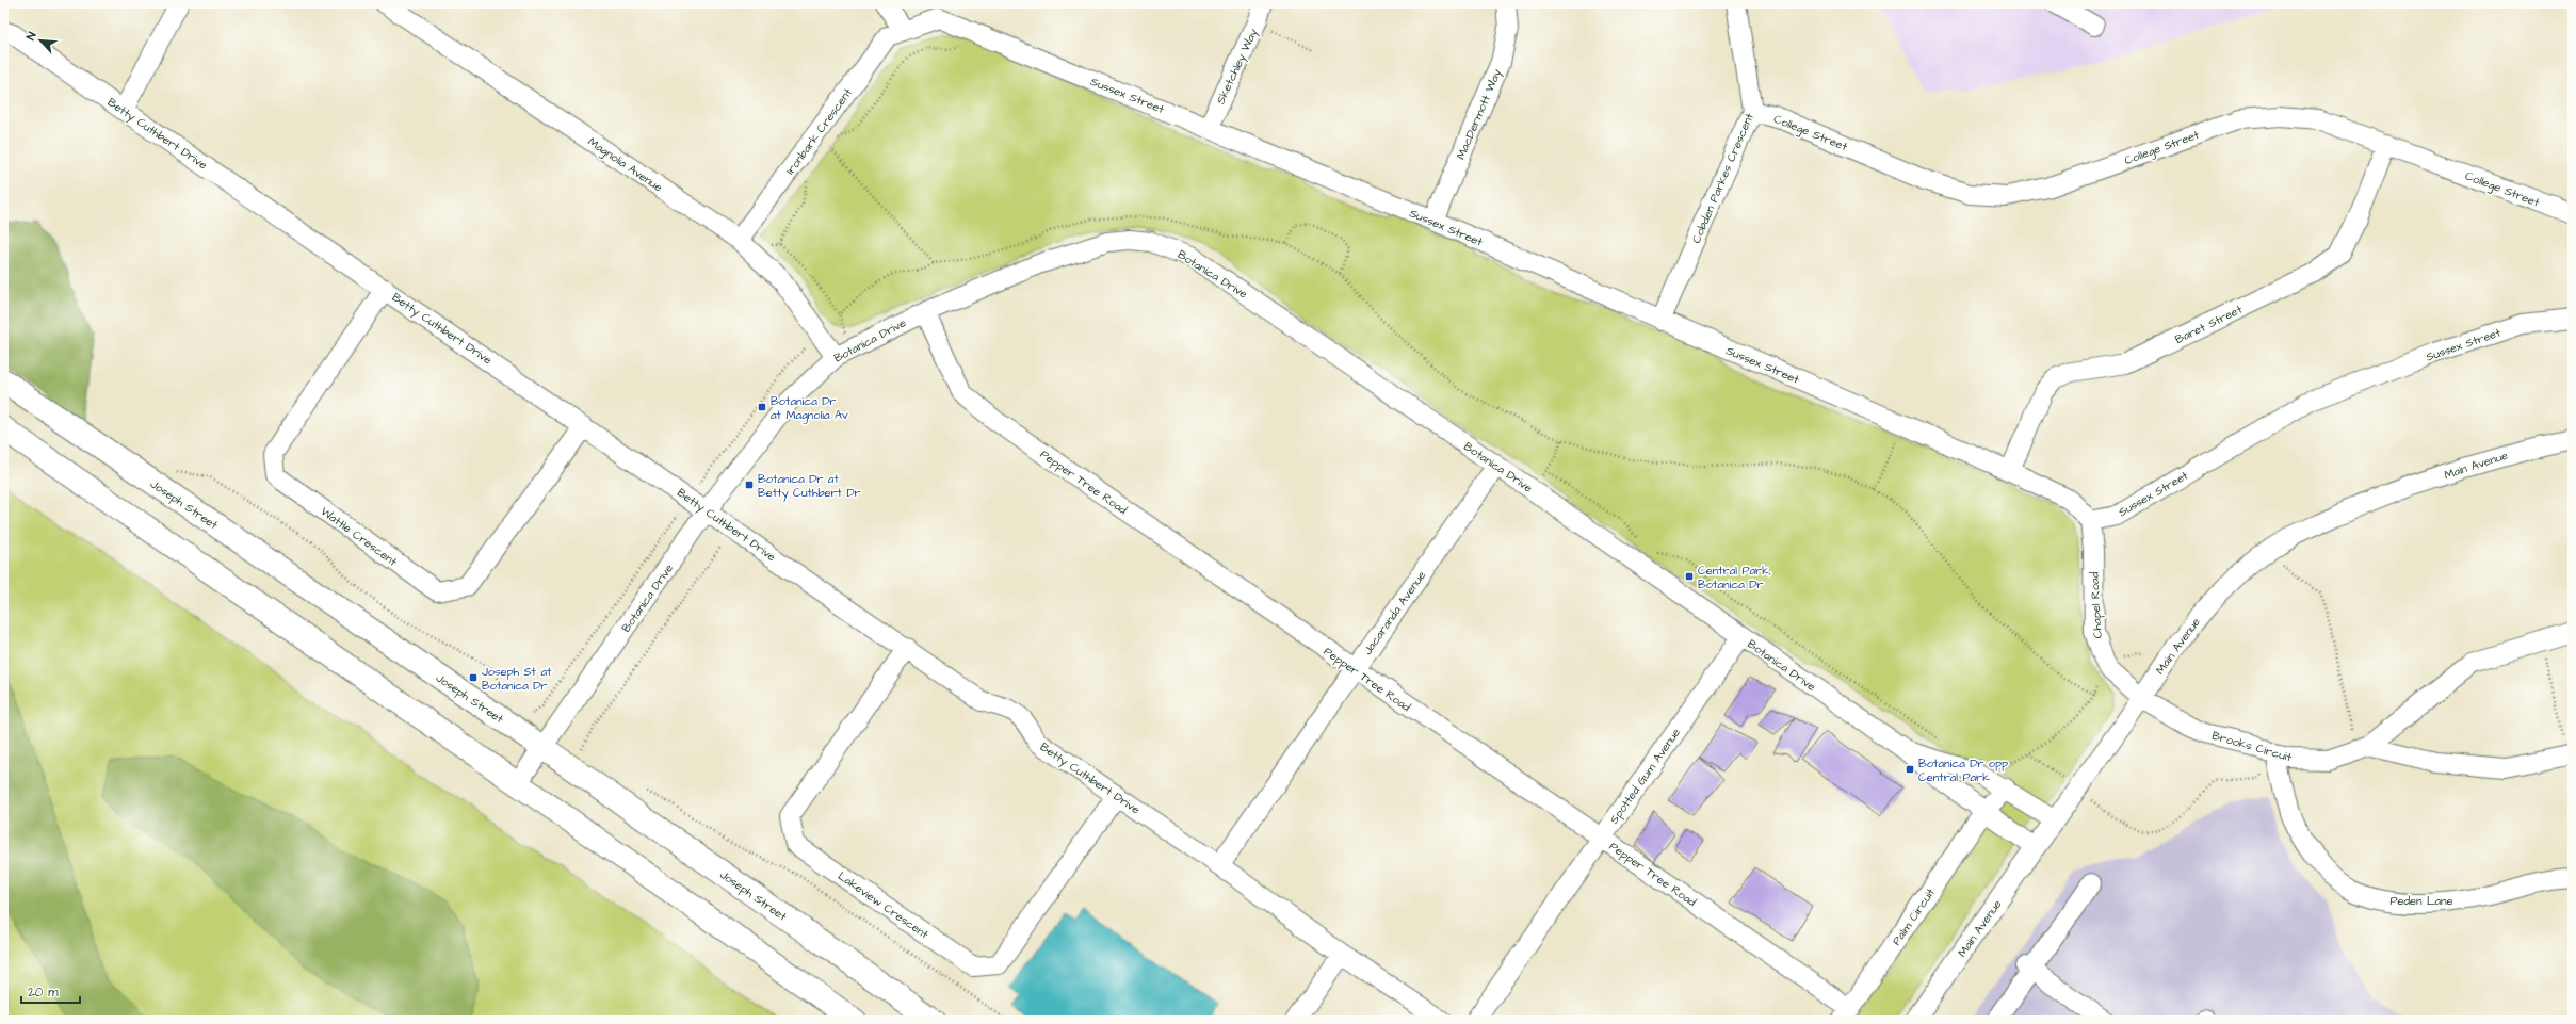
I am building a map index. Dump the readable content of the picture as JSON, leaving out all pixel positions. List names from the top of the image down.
{
  "streets": {
    "highway": ["Joseph Street"],
    "street": [
      "Sketchley Way",
      "Sussex Street",
      "MacDermott Way",
      "Ironbark Crescent",
      "College Street",
      "Betty Cuthbert Drive",
      "Magnolia Avenue",
      "Cobden Parkes Crescent",
      "Botanica Drive",
      "Baret Street",
      "Main Avenue",
      "Pepper Tree Road",
      "Wattle Crescent",
      "Chapel Road",
      "Jacaranda Avenue",
      "Brooks Circuit",
      "Spotted Gum Avenue",
      "Peden Lane",
      "Lakeview Crescent",
      "Palm Circuit"
    ]
  },
  "crossings": [
    ["Sketchley Way", "Sussex Street"],
    ["Sussex Street", "MacDermott Way"],
    ["Sussex Street", "Ironbark Crescent"],
    ["Sussex Street", "Cobden Parkes Crescent"],
    ["Sussex Street", "Baret Street"],
    ["Sussex Street", "Chapel Road"],
    ["Ironbark Crescent", "Magnolia Avenue"],
    ["College Street", "Cobden Parkes Crescent"],
    ["College Street", "Baret Street"],
    ["Betty Cuthbert Drive", "Botanica Drive"],
    ["Betty Cuthbert Drive", "Wattle Crescent"],
    ["Betty Cuthbert Drive", "Jacaranda Avenue"],
    ["Betty Cuthbert Drive", "Lakeview Crescent"],
    ["Magnolia Avenue", "Botanica Drive"],
    ["Botanica Drive", "Main Avenue"],
    ["Botanica Drive", "Pepper Tree Road"],
    ["Botanica Drive", "Joseph Street"],
    ["Botanica Drive", "Jacaranda Avenue"],
    ["Botanica Drive", "Spotted Gum Avenue"],
    ["Botanica Drive", "Palm Circuit"],
    ["Main Avenue", "Chapel Road"],
    ["Main Avenue", "Brooks Circuit"],
    ["Pepper Tree Road", "Jacaranda Avenue"],
    ["Pepper Tree Road", "Spotted Gum Avenue"],
    ["Pepper Tree Road", "Palm Circuit"],
    ["Chapel Road", "Brooks Circuit"],
    ["Brooks Circuit", "Peden Lane"]
  ],
  "places": {
    "transit": [
      "Botanica Dr at Magnolia Av",
      "Botanica Dr at Betty Cuthbert Dr",
      "Central Park, Botanica Dr",
      "Joseph St at Botanica Dr",
      "Botanica Dr opp Central Park"
    ]
  },
  "scale_bar": "20 m",
  "north": "top left"
}
